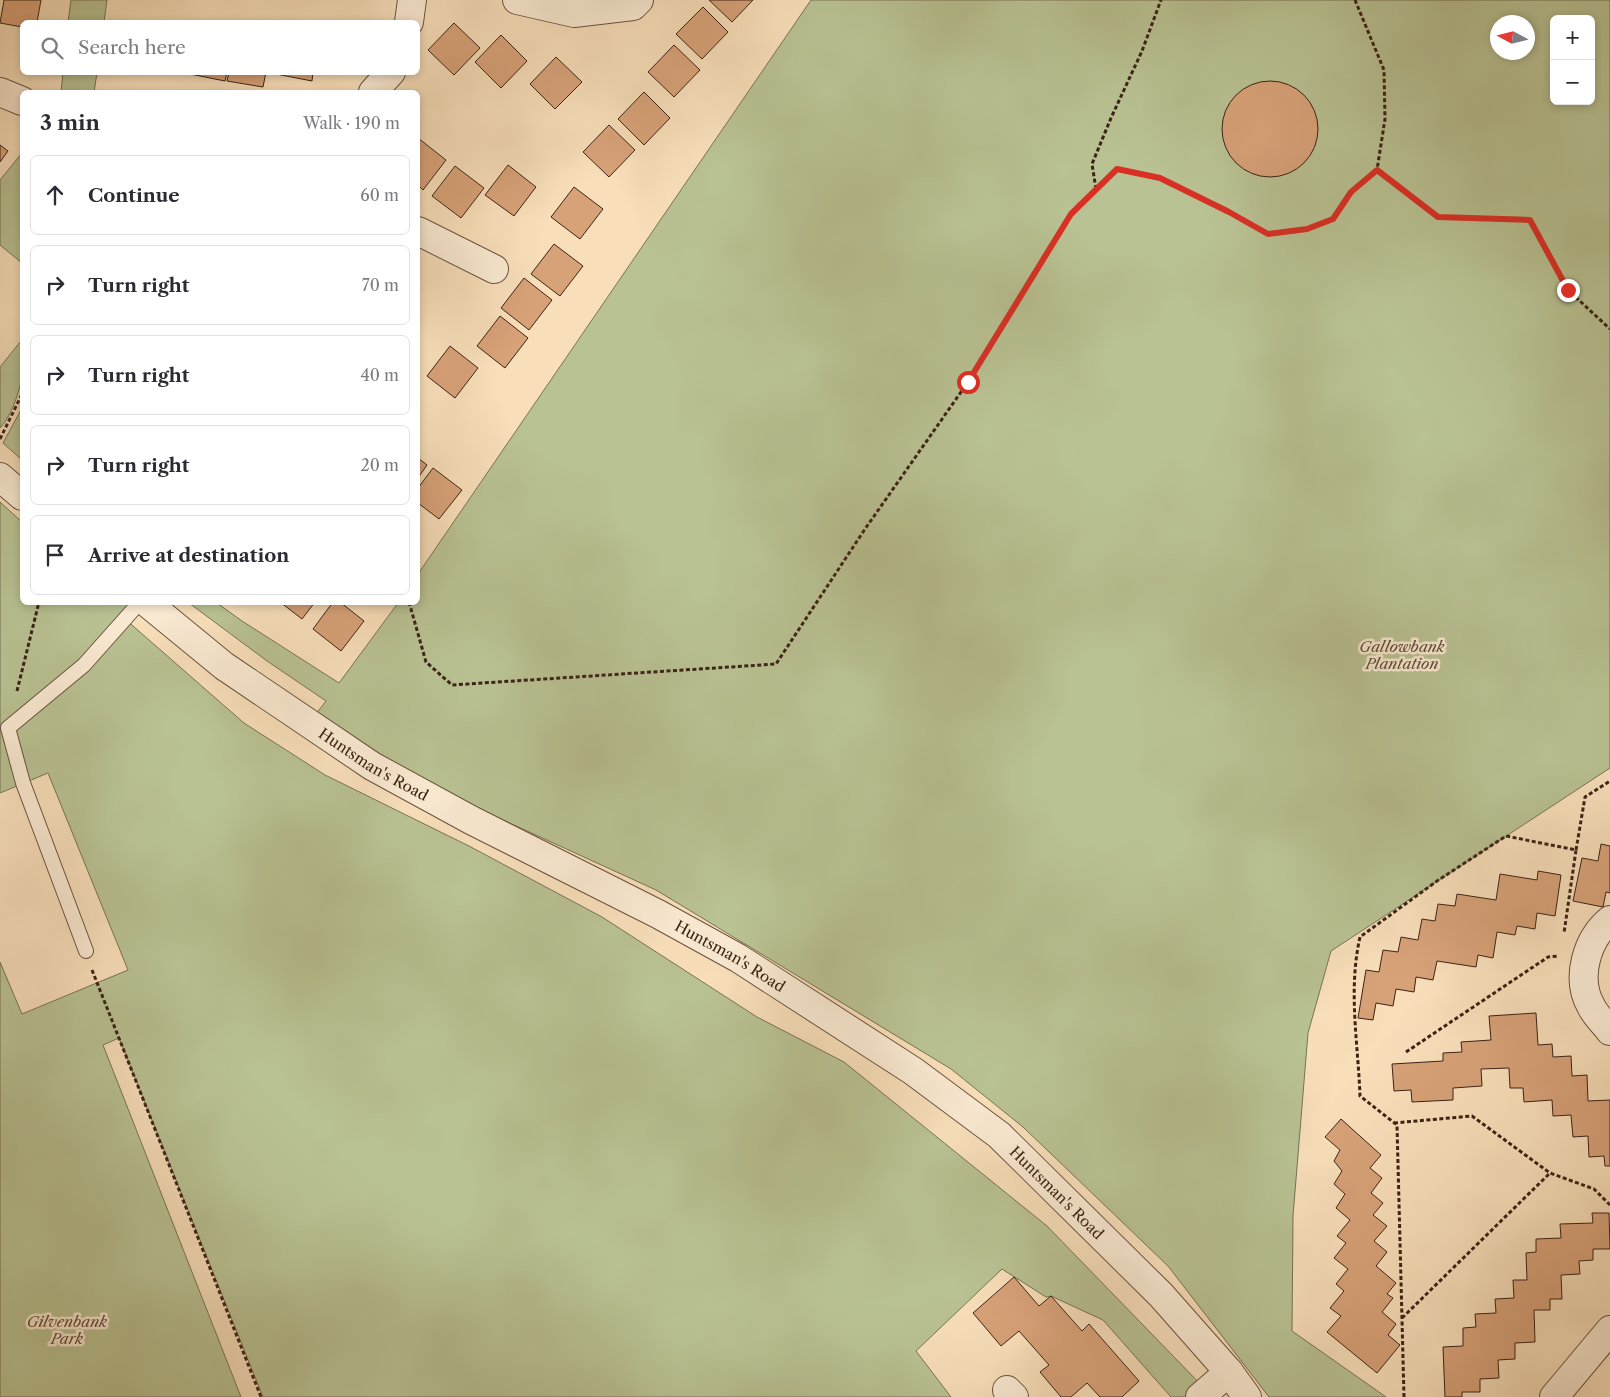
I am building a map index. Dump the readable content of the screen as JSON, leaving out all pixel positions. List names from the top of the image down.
{
  "streets": {
    "street": ["Huntsman's Road"]
  },
  "parks": ["Gallowbank Plantation", "Gilvenbank Park"],
  "north": "left",
  "page": {
    "map_buttons": ["+", "−"],
    "search": "Search here",
    "heading": ["3 min", "Walk · 190 m"],
    "list": [
      ["Continue", "60 m"],
      ["Turn right", "70 m"],
      ["Turn right", "40 m"],
      ["Turn right", "20 m"],
      "Arrive at destination"
    ]
  }
}
